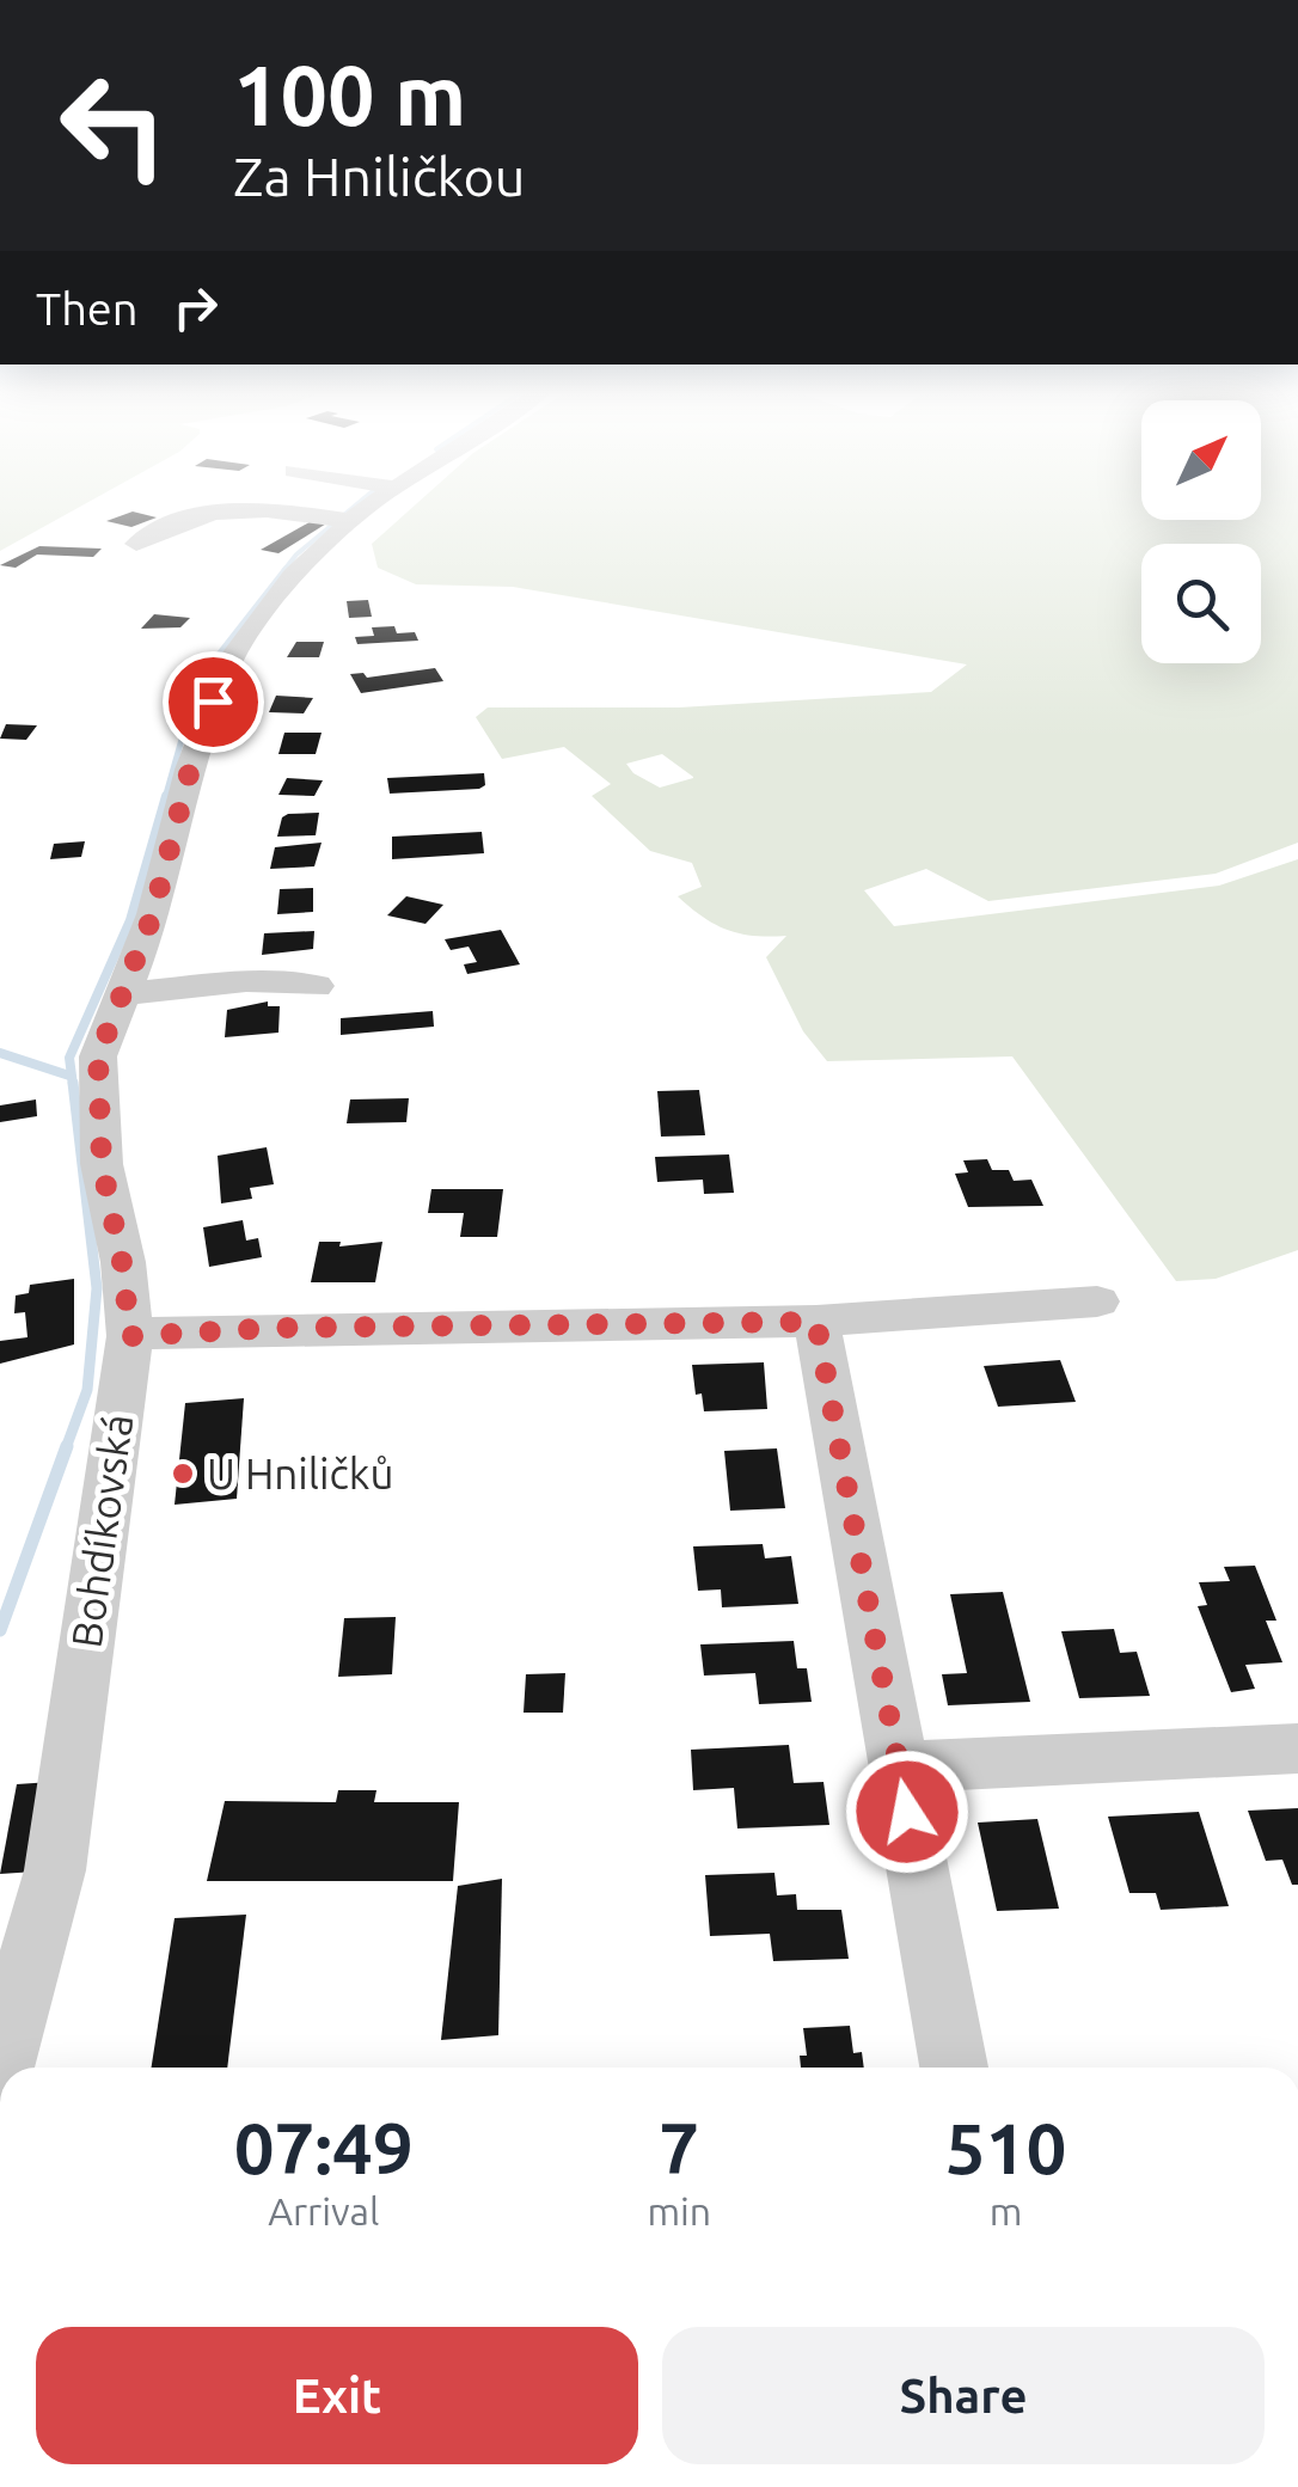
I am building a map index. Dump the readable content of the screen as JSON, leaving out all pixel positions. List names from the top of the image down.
{
  "streets": {
    "street": ["Bohdíkovská"]
  },
  "places": ["U Hniličků"],
  "north": "top right",
  "page": {
    "turn": ["100 m", "Za Hniličkou"],
    "then": "Then",
    "eta": [
      "07:49",
      "Arrival",
      "7",
      "min",
      "510",
      "m"
    ],
    "buttons": ["Exit", "Share"]
  }
}
